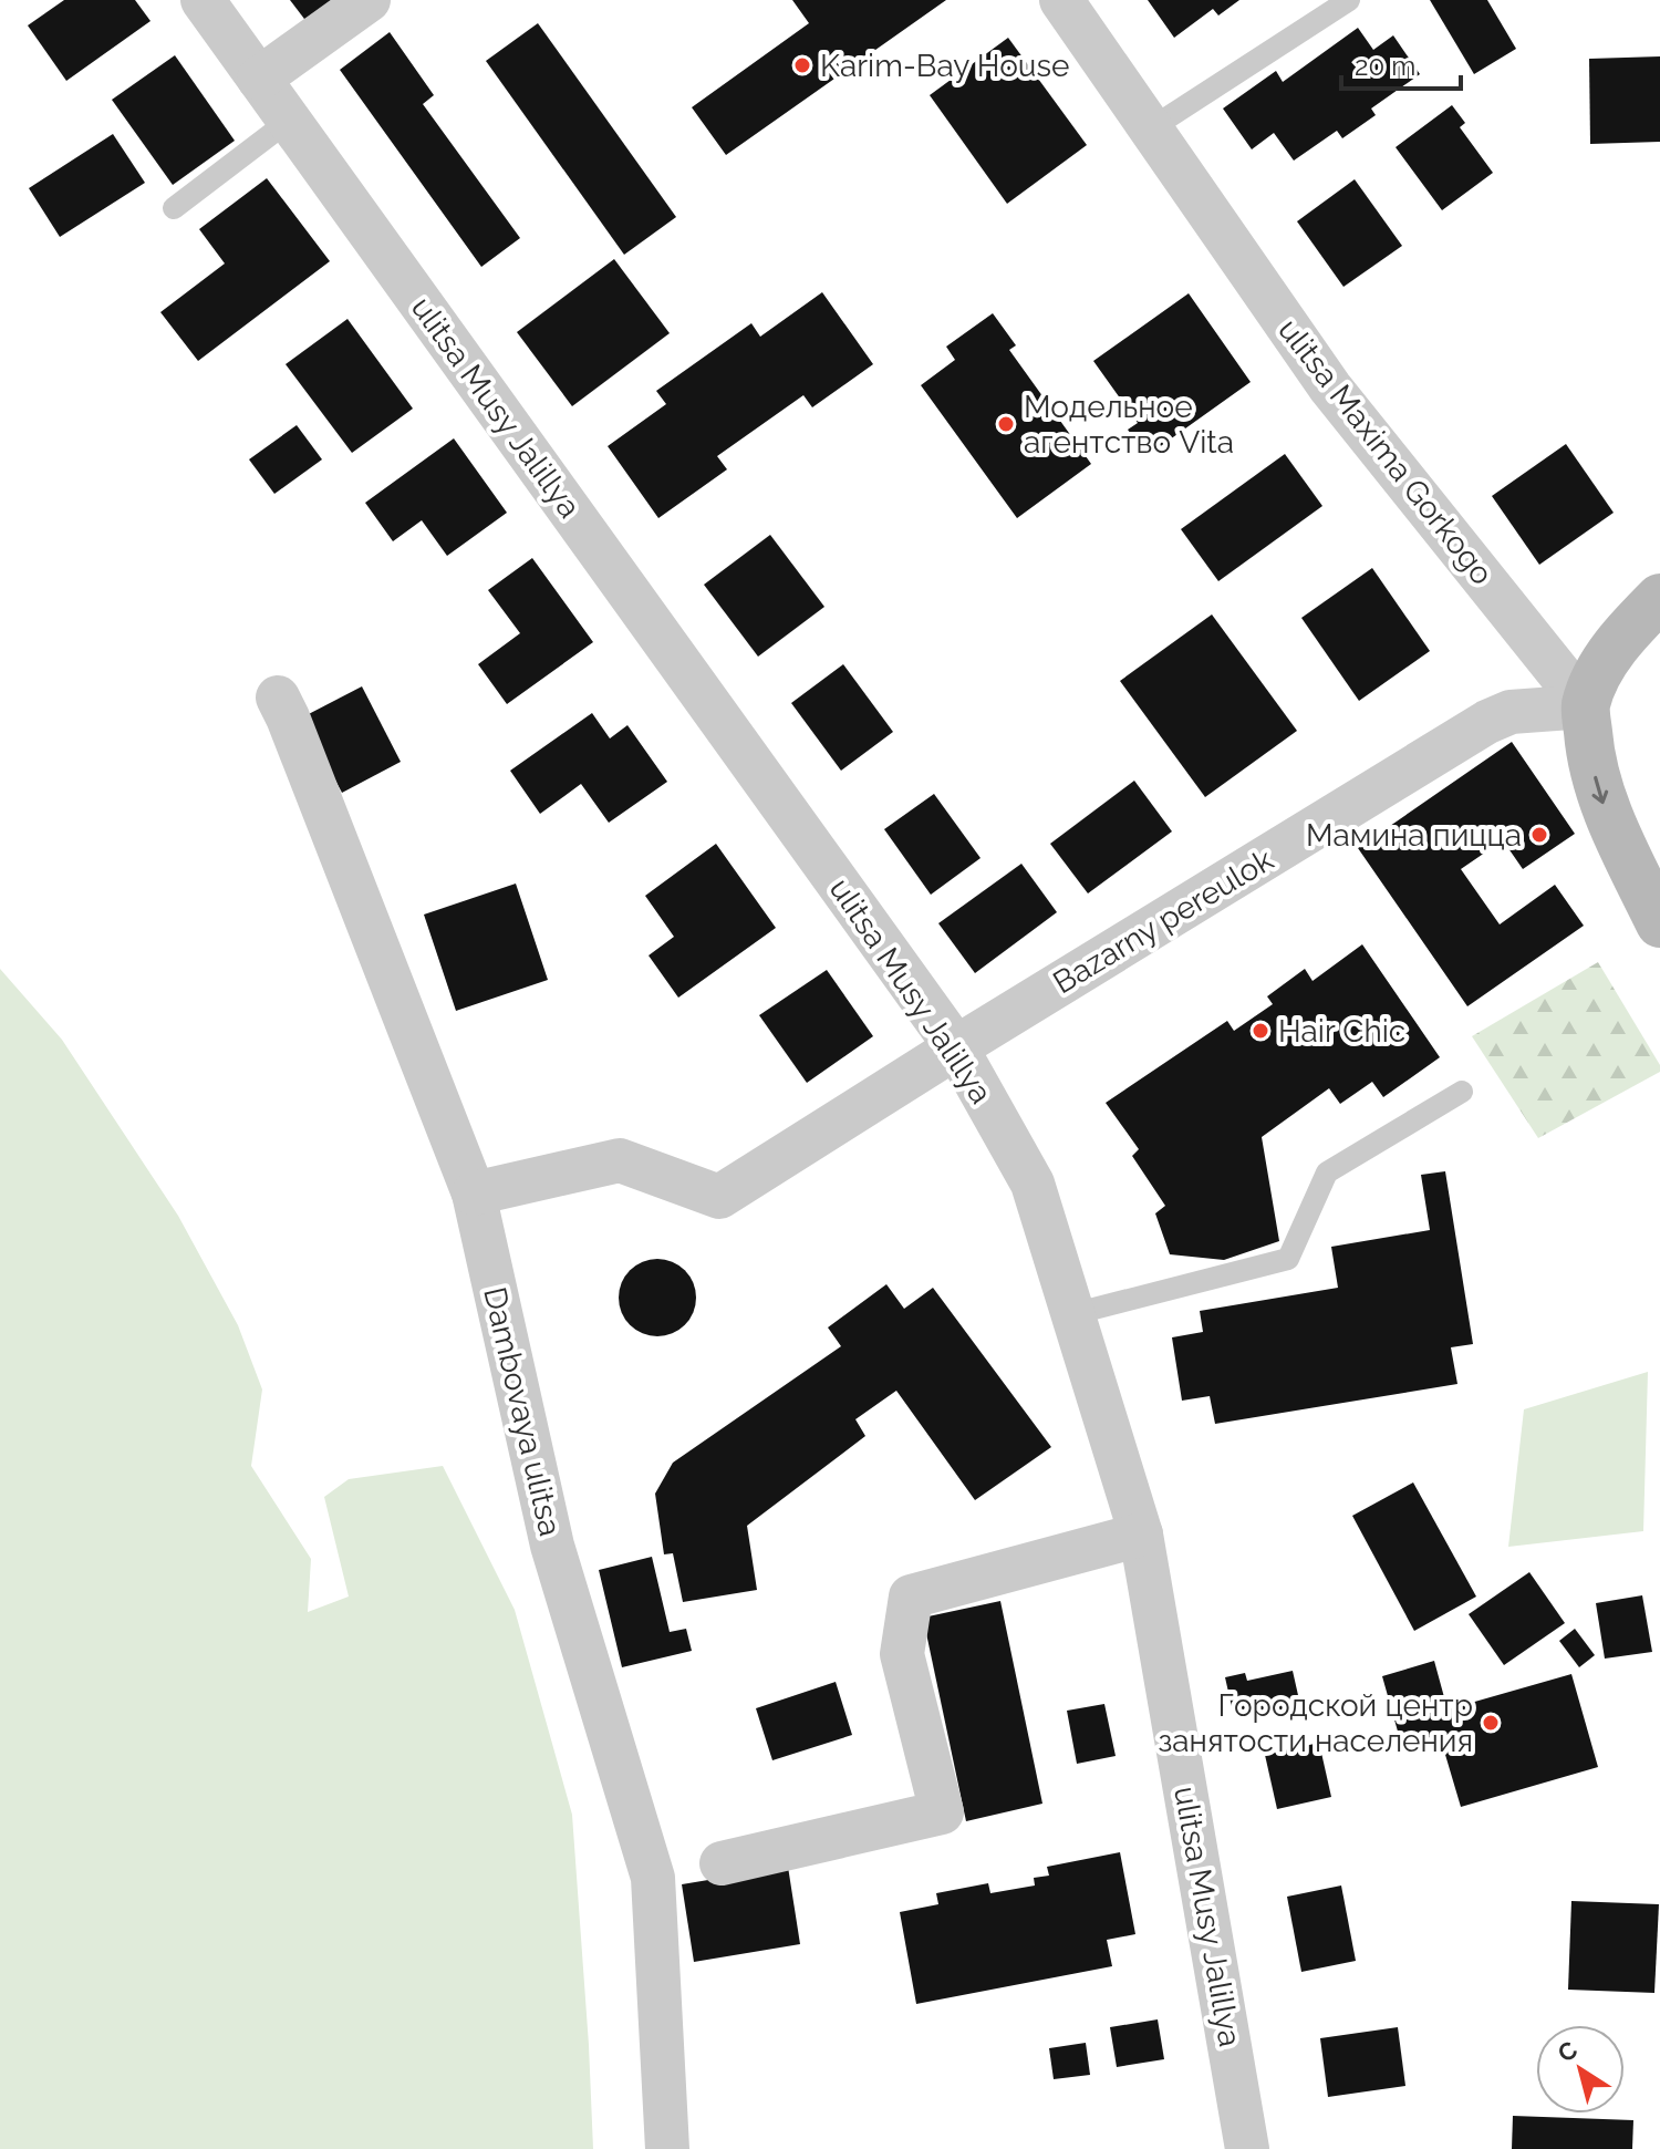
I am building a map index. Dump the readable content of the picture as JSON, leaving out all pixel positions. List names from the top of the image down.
{
  "streets": {
    "street": [
      "ulitsa Musy Jalillya",
      "ulitsa Maxima Gorkogo",
      "Bazarny pereulok",
      "Dambovaya ulitsa"
    ]
  },
  "crossings": [
    ["ulitsa Musy Jalillya", "Bazarny pereulok"],
    ["ulitsa Maxima Gorkogo", "Bazarny pereulok"],
    ["Bazarny pereulok", "Dambovaya ulitsa"]
  ],
  "places": [
    "Karim-Bay House",
    "Модельное агентство Vita",
    "Мамина пицца",
    "Hair Chic",
    "Городской центр занятости населения"
  ],
  "scale_bar": "20 m",
  "north": "top left"
}
